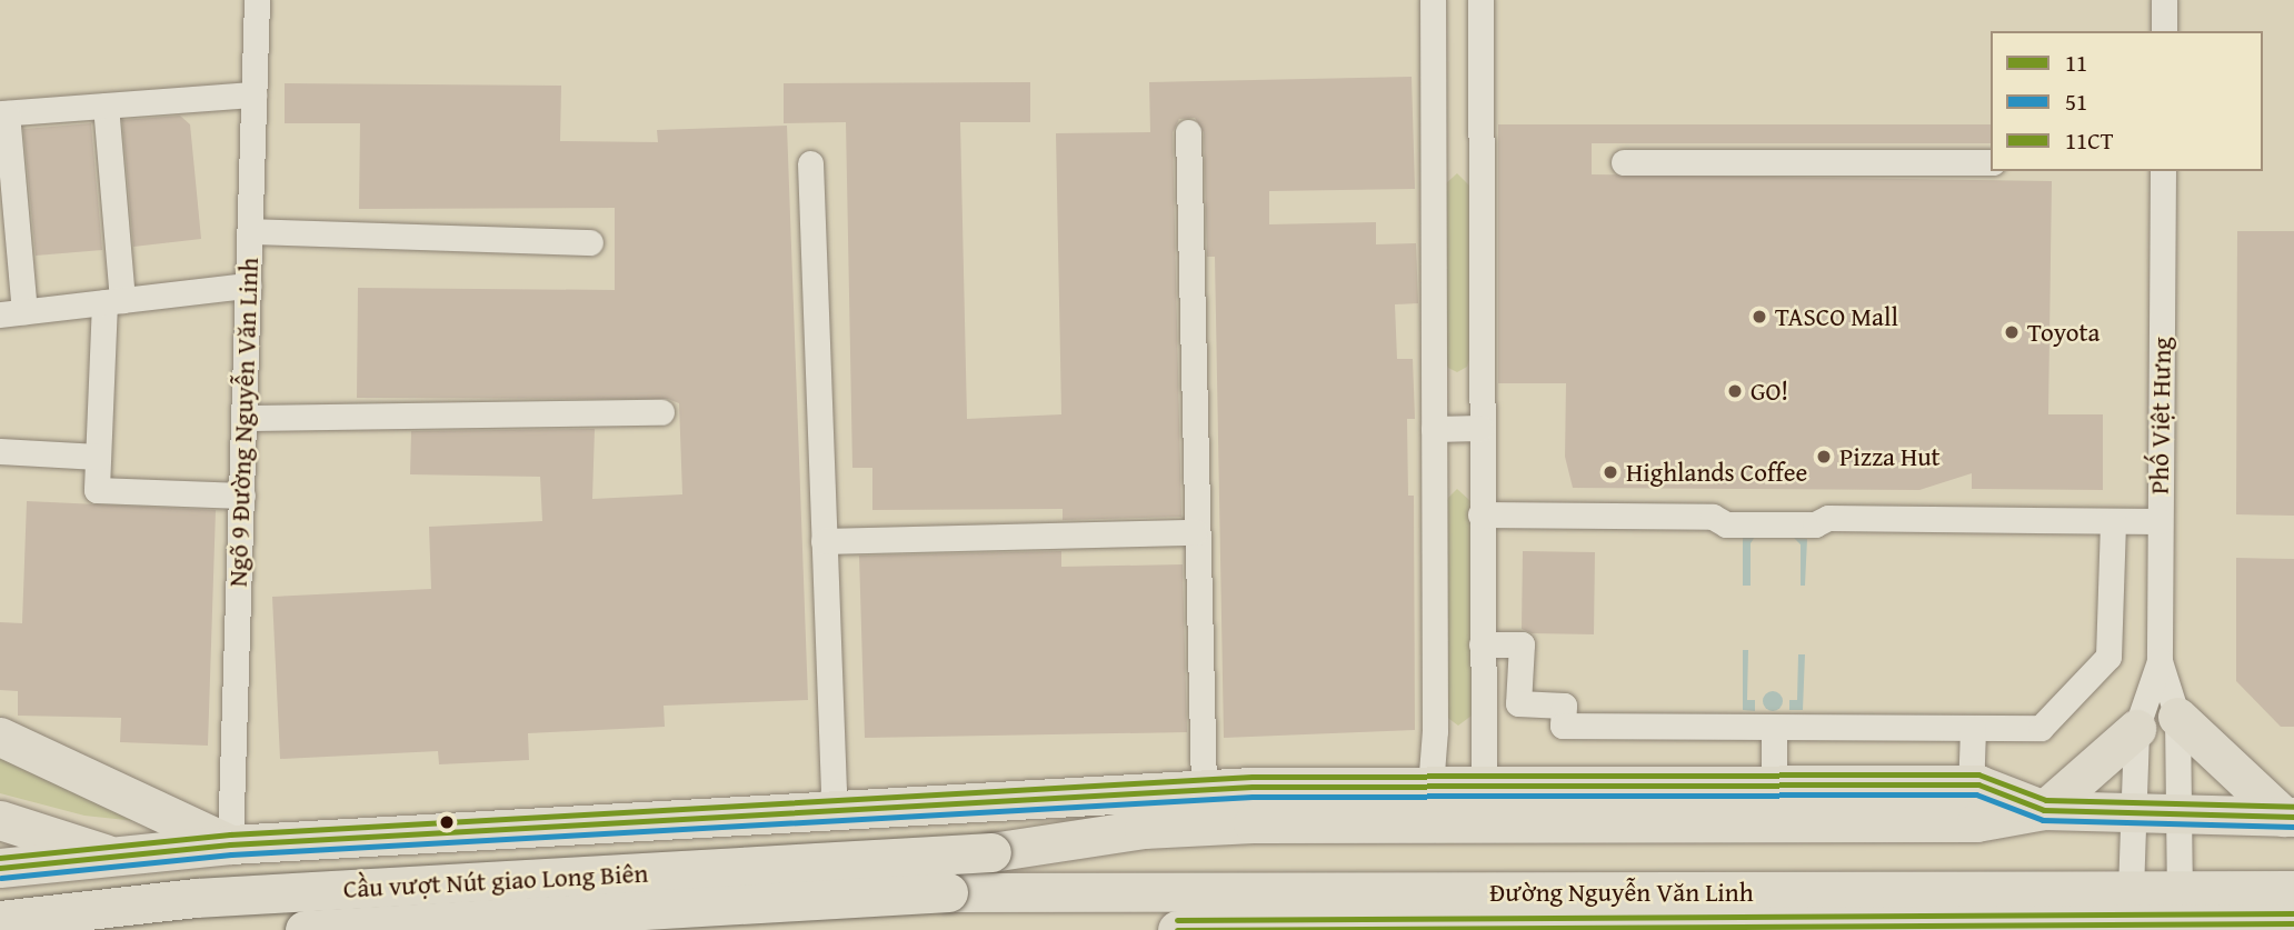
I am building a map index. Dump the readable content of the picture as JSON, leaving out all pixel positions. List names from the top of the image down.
{
  "streets": {
    "highway": ["Cầu vượt Nút giao Long Biên", "Đường Nguyễn Văn Linh"],
    "street": ["Phố Việt Hưng", "Ngõ 9 Đường Nguyễn Văn Linh"]
  },
  "crossings": [
    ["Phố Việt Hưng", "Đường Nguyễn Văn Linh"],
    ["Cầu vượt Nút giao Long Biên", "Đường Nguyễn Văn Linh"]
  ],
  "places": [
    "TASCO Mall",
    "Toyota",
    "GO!",
    "Pizza Hut",
    "Highlands Coffee"
  ],
  "lines": ["transit line 11CT", "transit line 11", "transit line 51"],
  "legend": ["11", "51", "11CT"]
}
